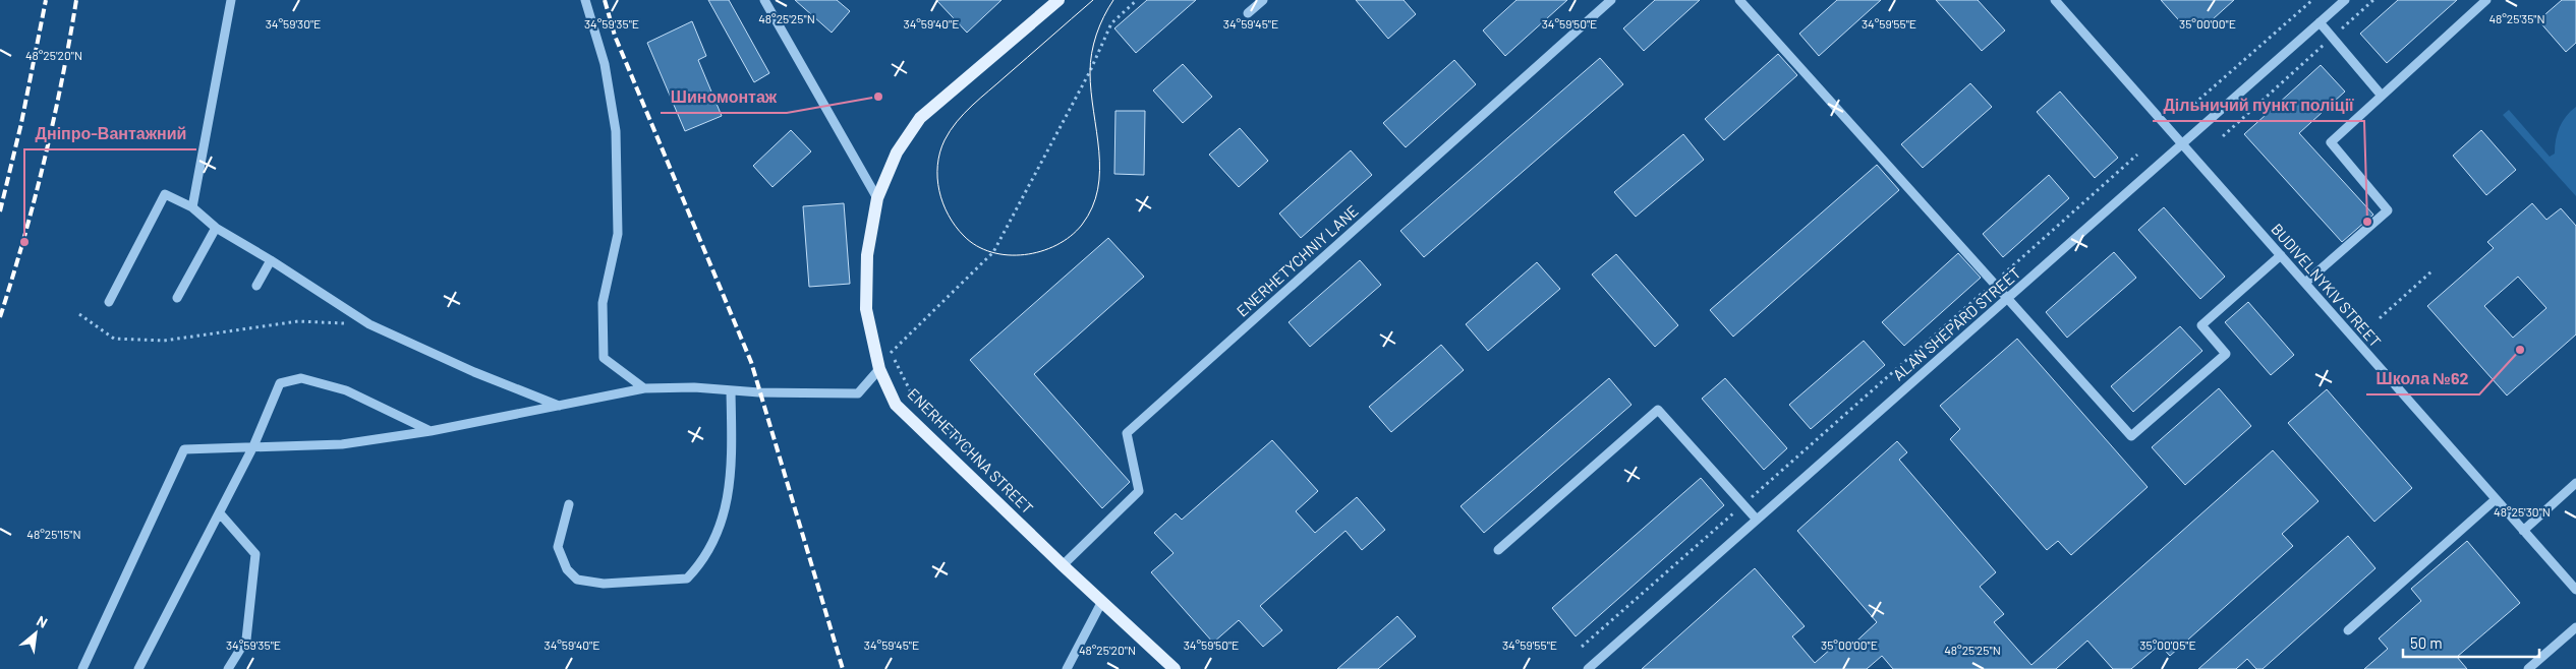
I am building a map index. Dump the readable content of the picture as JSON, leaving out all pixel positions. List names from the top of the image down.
{
  "streets": {
    "main road": ["ENERHETYCHNA STREET"],
    "street": ["ENERHETYCHNIY LANE", "BUDIVELNYKIV STREET", "ALAN SHEPARD STREET"]
  },
  "crossings": [
    ["ENERHETYCHNIY LANE", "ENERHETYCHNA STREET"],
    ["BUDIVELNYKIV STREET", "ALAN SHEPARD STREET"]
  ],
  "places": [
    "Шиномонтаж",
    "Дільничий пункт поліції",
    "Дніпро-Вантажний",
    "Школа №62"
  ],
  "scale_bar": "50 m",
  "north": "top right",
  "coordinates": [
    "48°25'25\"N",
    "48°25'35\"N",
    "34°59'30\"E",
    "34°59'35\"E",
    "34°59'40\"E",
    "34°59'45\"E",
    "34°59'50\"E",
    "34°59'55\"E",
    "35°00'00\"E",
    "48°25'20\"N",
    "48°25'30\"N",
    "48°25'15\"N",
    "35°00'05\"E"
  ]
}
